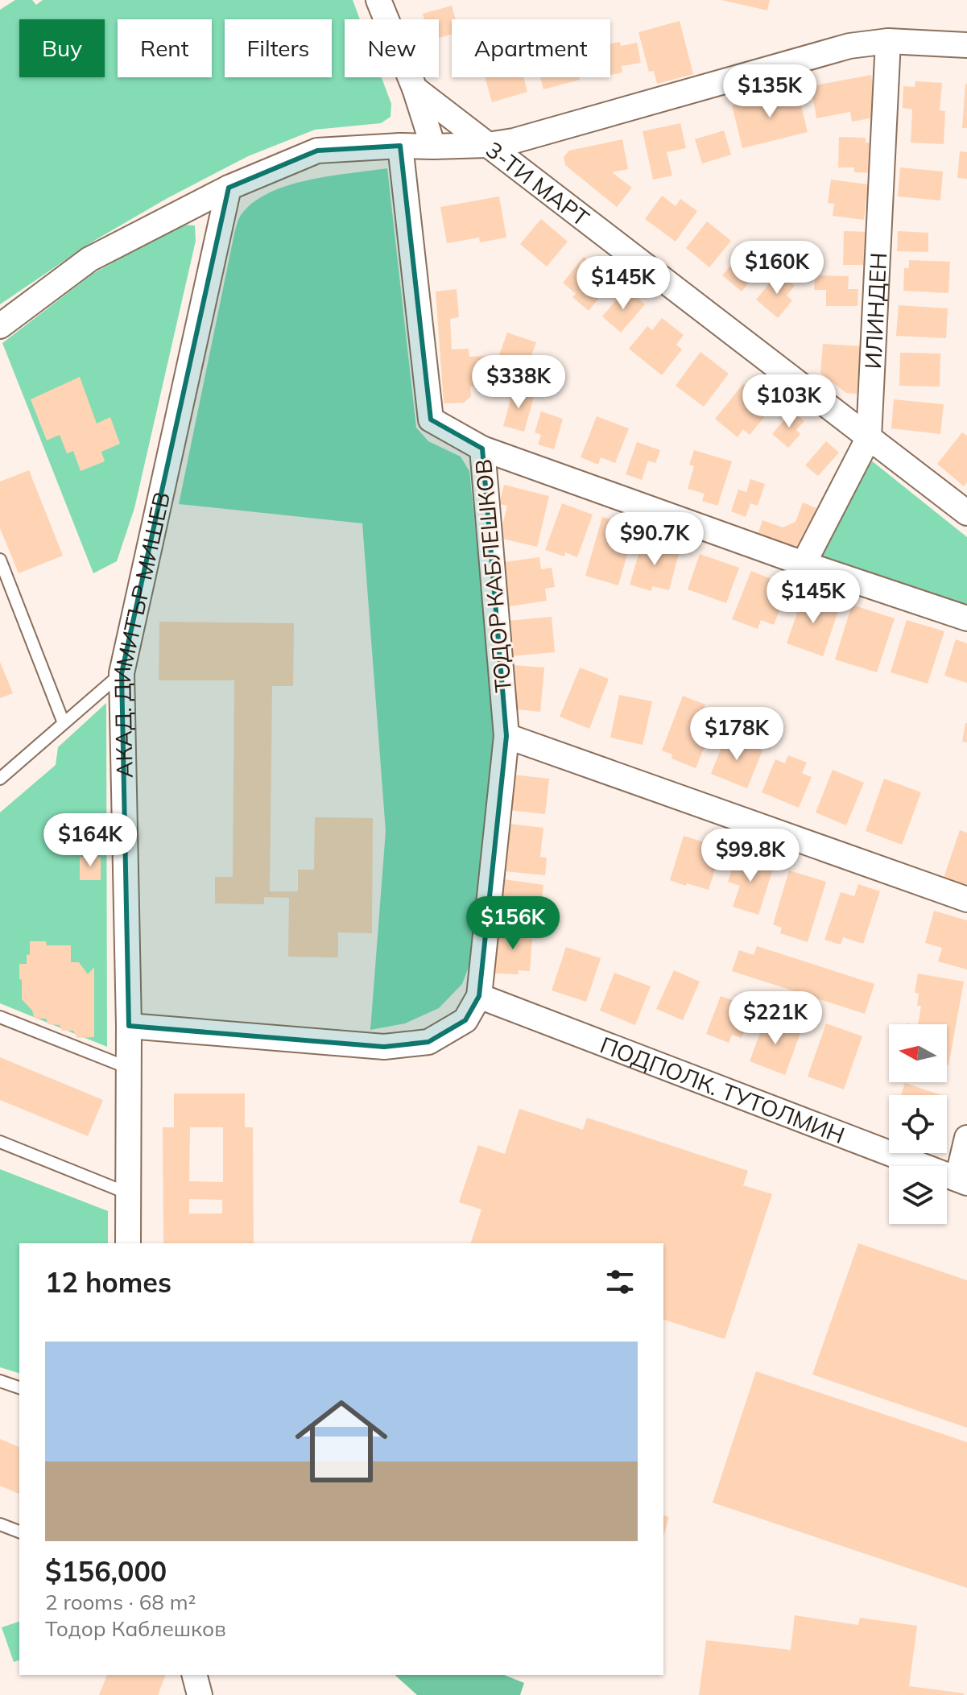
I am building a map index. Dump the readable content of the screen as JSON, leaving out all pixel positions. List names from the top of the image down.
{
  "streets": {
    "street": [
      "3-ТИ МАРТ",
      "ИЛИНДЕН",
      "ТОДОР КАБЛЕШКОВ",
      "АКАД. ДИМИТЪР МИШЕВ",
      "ПОДПОЛК. ТУТОЛМИН"
    ]
  },
  "crossings": [
    ["3-ТИ МАРТ", "ИЛИНДЕН"],
    ["ТОДОР КАБЛЕШКОВ", "ПОДПОЛК. ТУТОЛМИН"]
  ],
  "north": "left",
  "page": {
    "chip": [
      "Buy",
      "Rent",
      "Filters",
      "New",
      "Apartment"
    ],
    "price": [
      "$135K",
      "$160K",
      "$145K",
      "$338K",
      "$103K",
      "$90.7K",
      "$145K",
      "$178K",
      "$164K",
      "$99.8K",
      "$156K",
      "$221K"
    ],
    "heading": "12 homes",
    "list": [
      {
        "name": "$156,000",
        "note": "2 rooms · 68 m² · Тодор Каблешков"
      }
    ]
  }
}
